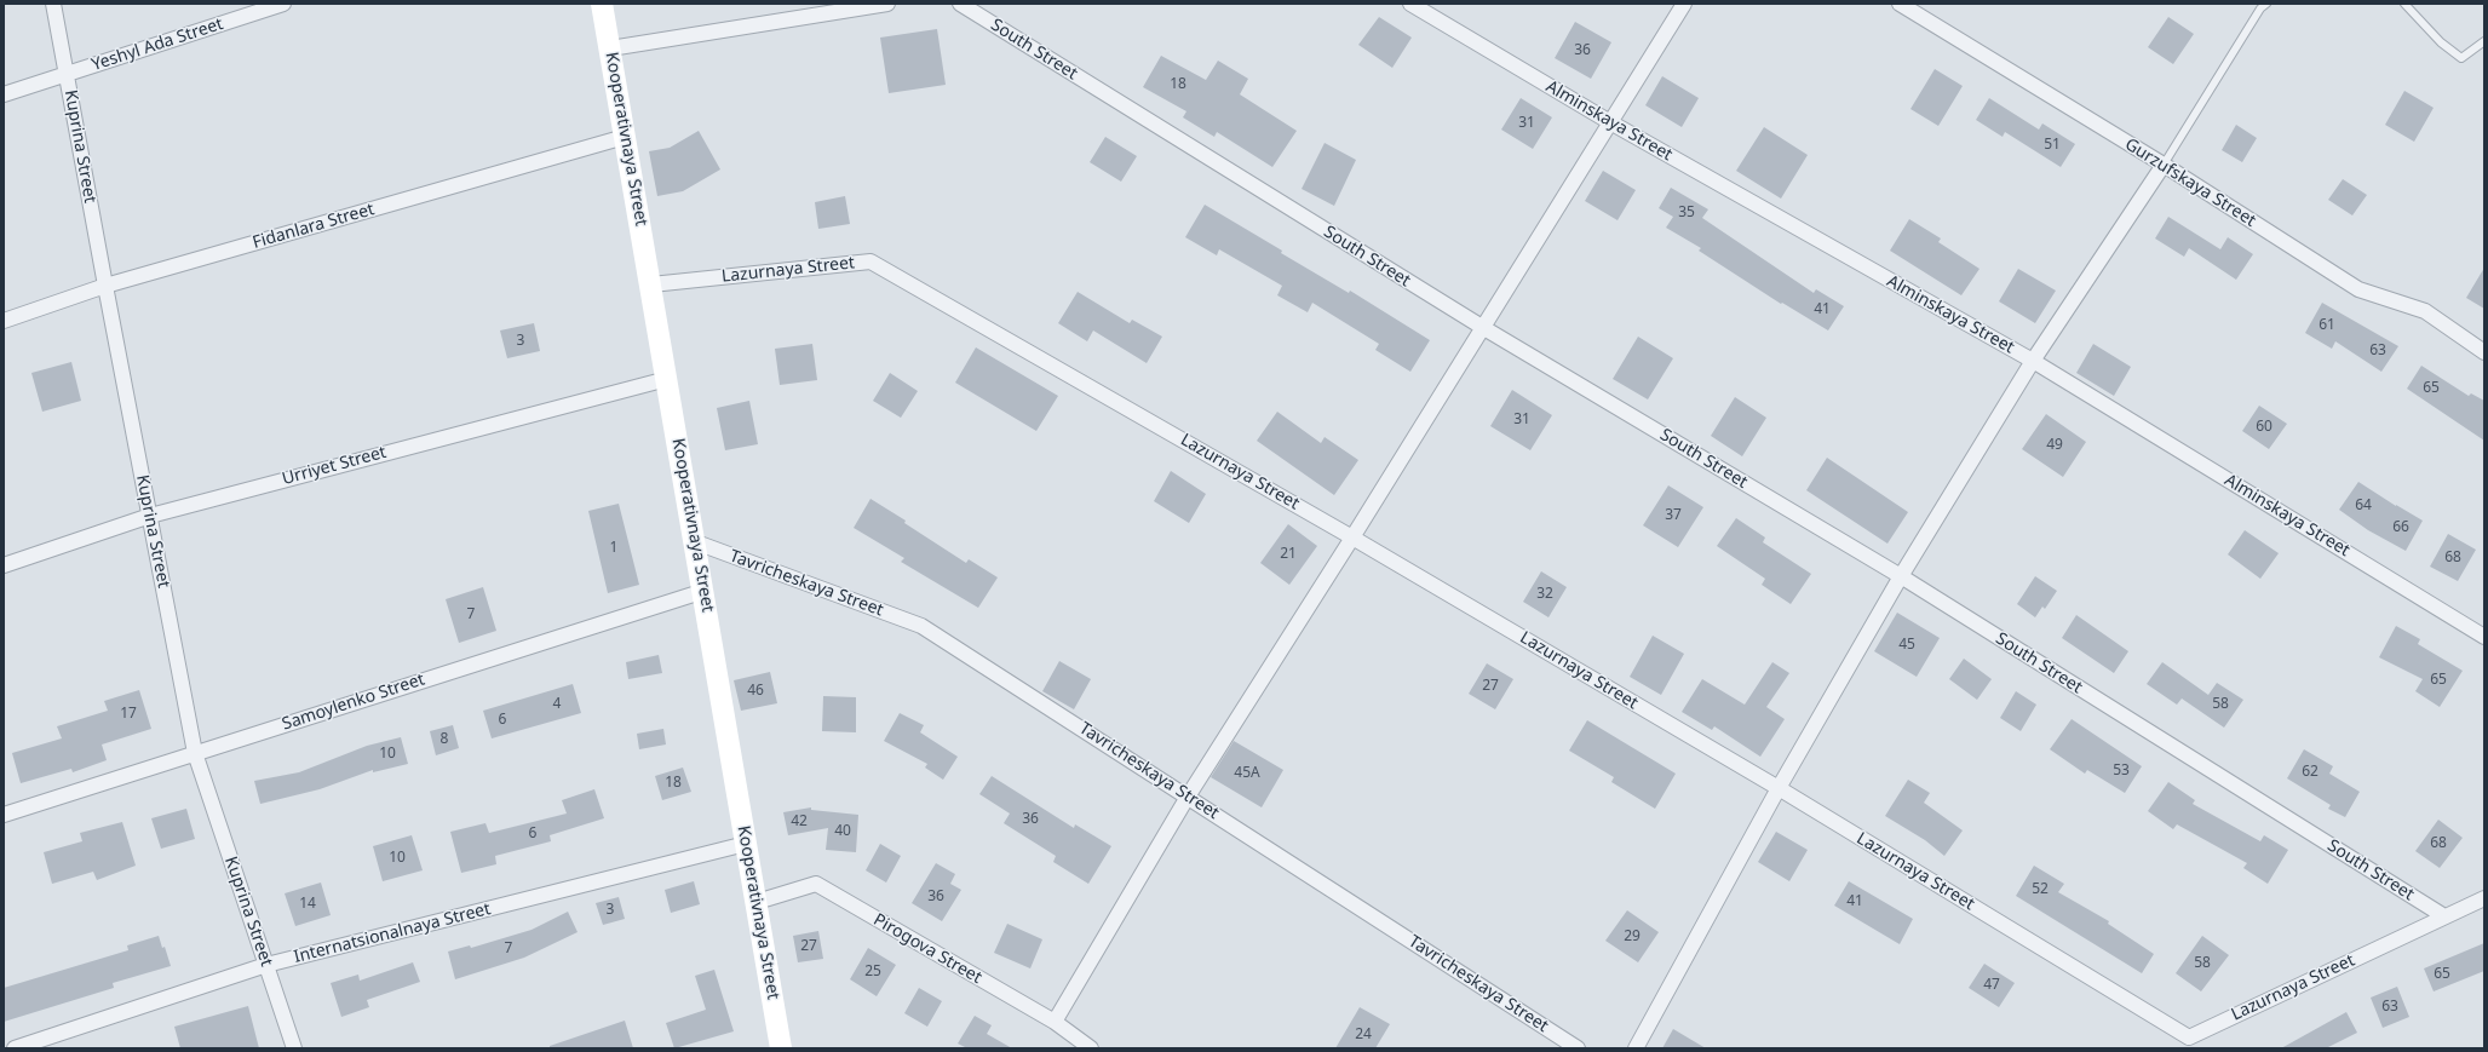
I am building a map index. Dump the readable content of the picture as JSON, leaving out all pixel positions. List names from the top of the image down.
{
  "streets": {
    "street": [
      "Yeshyl Ada Street",
      "South Street",
      "Alminskaya Street",
      "Kooperativnaya Street",
      "Kuprina Street",
      "Gurzufskaya Street",
      "Fidanlara Street",
      "Lazurnaya Street",
      "Urriyet Street",
      "Tavricheskaya Street",
      "Samoylenko Street",
      "Internatsionalnaya Street",
      "Pirogova Street"
    ]
  },
  "crossings": [
    ["Yeshyl Ada Street", "Kuprina Street"],
    ["South Street", "Lazurnaya Street"],
    ["Kooperativnaya Street", "Fidanlara Street"],
    ["Kooperativnaya Street", "Lazurnaya Street"],
    ["Kooperativnaya Street", "Urriyet Street"],
    ["Kooperativnaya Street", "Tavricheskaya Street"],
    ["Kooperativnaya Street", "Samoylenko Street"],
    ["Kooperativnaya Street", "Internatsionalnaya Street"],
    ["Kooperativnaya Street", "Pirogova Street"],
    ["Kuprina Street", "Fidanlara Street"],
    ["Kuprina Street", "Urriyet Street"],
    ["Kuprina Street", "Samoylenko Street"],
    ["Kuprina Street", "Internatsionalnaya Street"]
  ],
  "house_numbers": [
    "36",
    "18",
    "31",
    "51",
    "35",
    "41",
    "61",
    "3",
    "63",
    "65",
    "31",
    "60",
    "49",
    "64",
    "37",
    "66",
    "1",
    "21",
    "68",
    "32",
    "7",
    "45",
    "65",
    "27",
    "46",
    "4",
    "58",
    "17",
    "6",
    "8",
    "10",
    "53",
    "62",
    "45А",
    "18",
    "36",
    "42",
    "40",
    "6",
    "68",
    "10",
    "52",
    "36",
    "41",
    "14",
    "3",
    "29",
    "27",
    "7",
    "58",
    "25",
    "65",
    "47",
    "63",
    "24"
  ]
}
